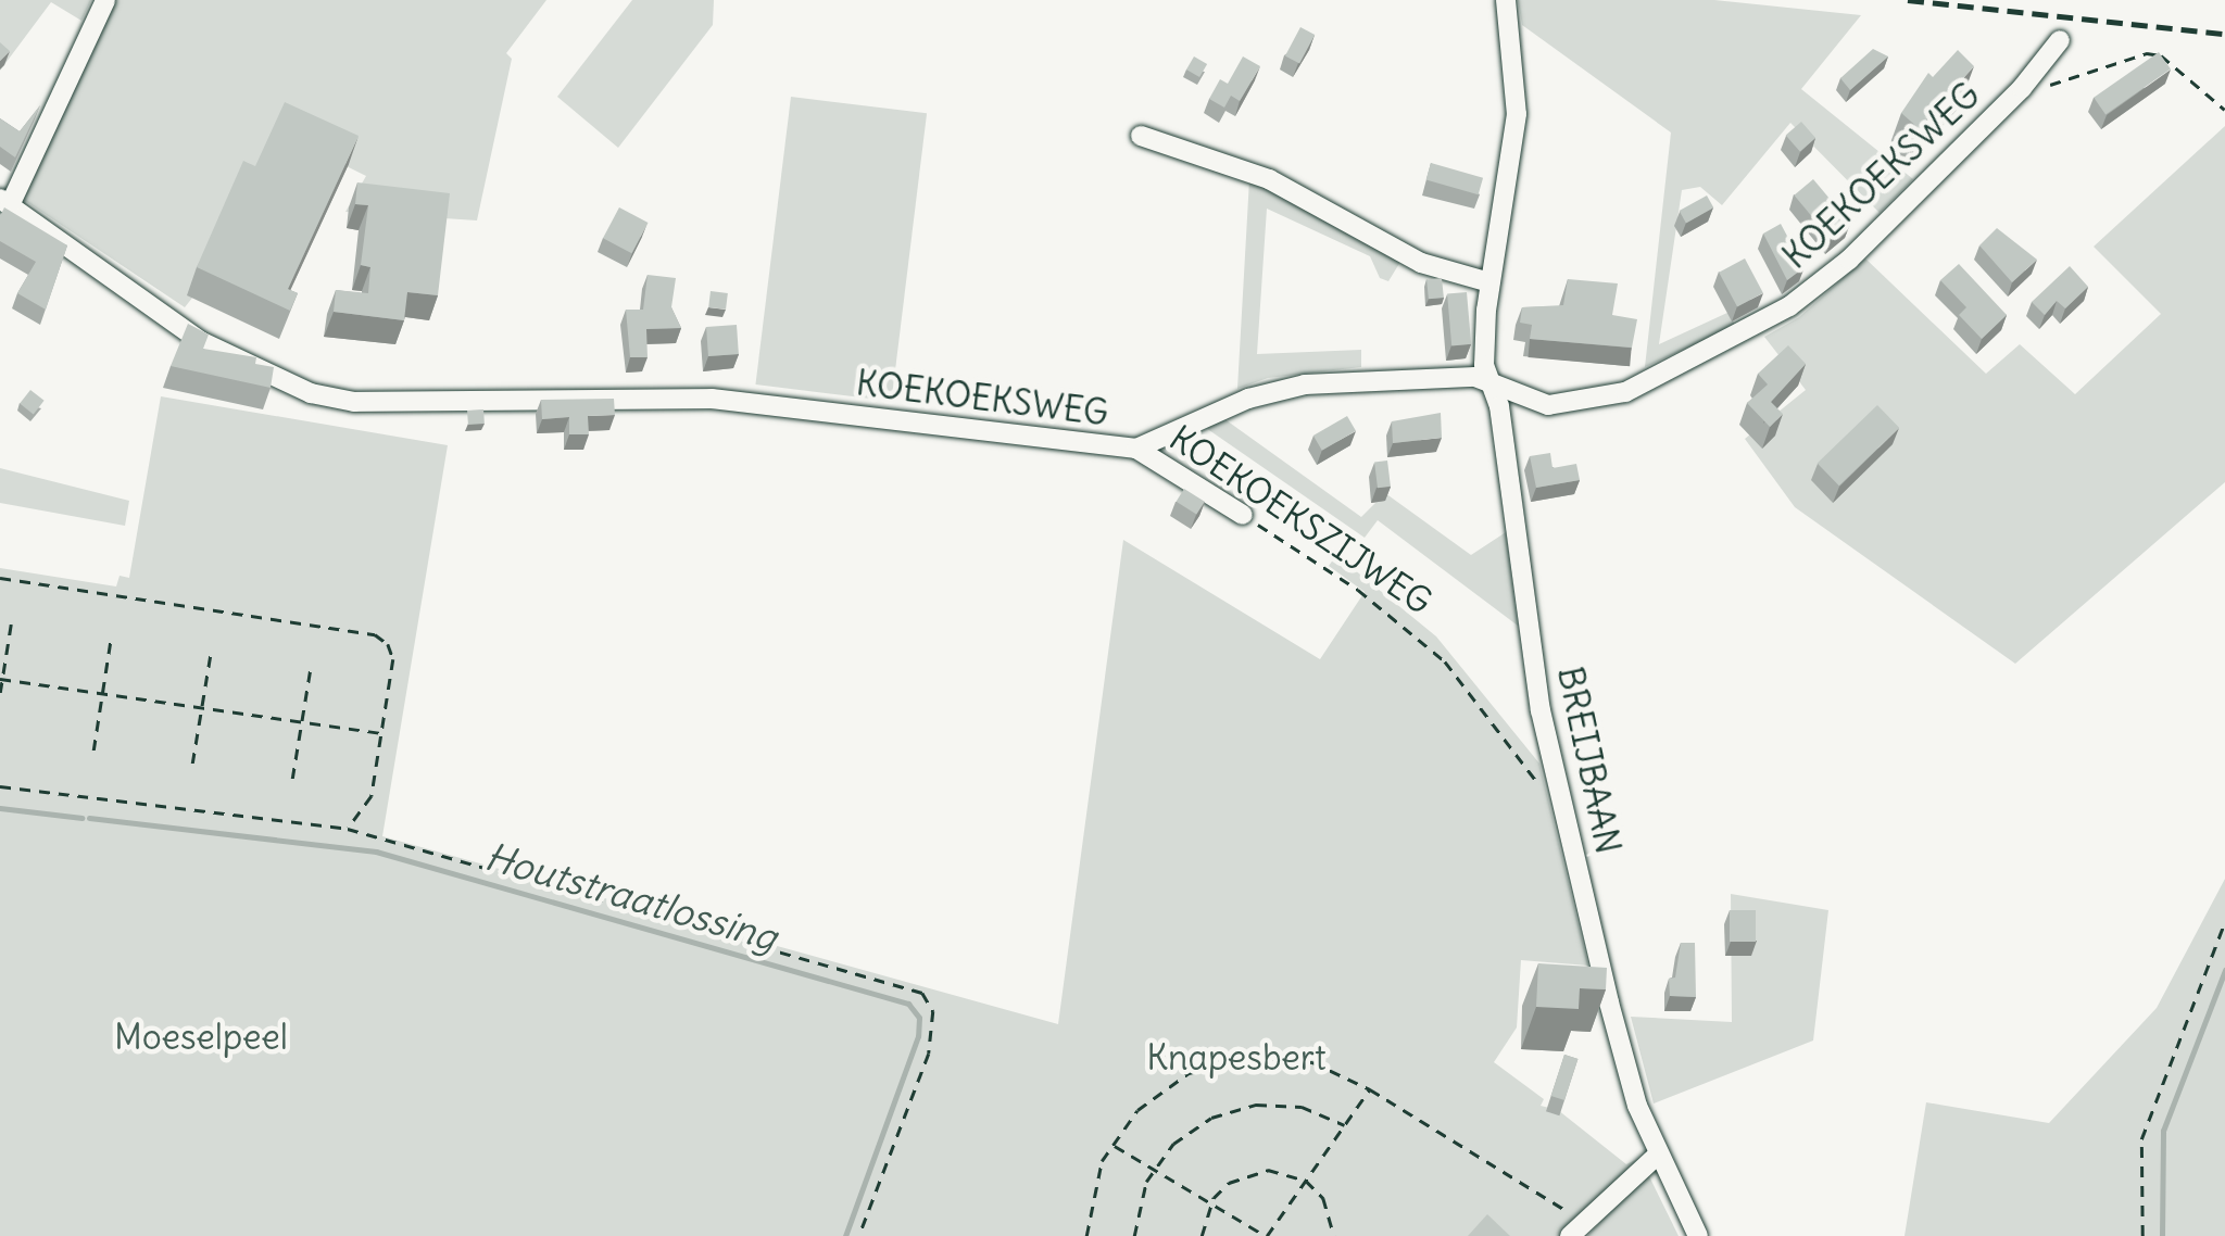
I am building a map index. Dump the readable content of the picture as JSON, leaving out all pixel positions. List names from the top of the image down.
{
  "streets": {
    "street": ["KOEKOEKSWEG", "KOEKOEKSZIJWEG", "BREIJBAAN"]
  },
  "crossings": [
    ["KOEKOEKSWEG", "KOEKOEKSZIJWEG"],
    ["KOEKOEKSWEG", "BREIJBAAN"],
    ["KOEKOEKSZIJWEG", "BREIJBAAN"]
  ],
  "water": ["Houtstraatlossing"],
  "parks": ["Moeselpeel", "Knapesbert"]
}
